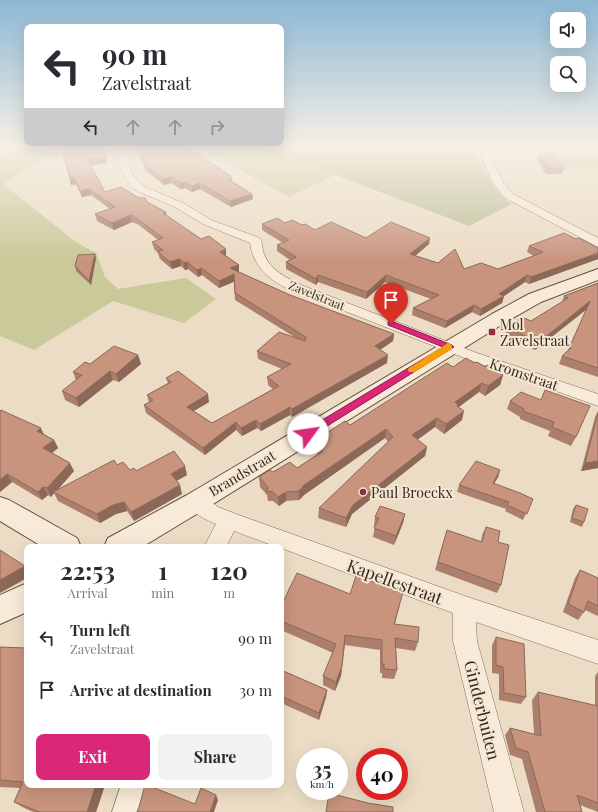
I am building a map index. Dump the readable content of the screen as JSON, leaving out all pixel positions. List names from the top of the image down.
{
  "streets": {
    "street": [
      "Zavelstraat",
      "Kromstraat",
      "Brandstraat",
      "Kapellestraat",
      "Ginderbuiten"
    ]
  },
  "crossings": [
    ["Zavelstraat", "Kromstraat"],
    ["Zavelstraat", "Brandstraat"],
    ["Kromstraat", "Brandstraat"],
    ["Brandstraat", "Kapellestraat"],
    ["Kapellestraat", "Ginderbuiten"]
  ],
  "places": {
    "transit": ["Mol Zavelstraat"],
    "other": ["Paul Broeckx"]
  },
  "page": {
    "turn": ["90 m", "Zavelstraat"],
    "eta": [
      "22:53",
      "Arrival",
      "1",
      "min",
      "120",
      "m"
    ],
    "list": [
      {
        "name": "Turn left",
        "note": "Zavelstraat",
        "value": "90 m"
      },
      {
        "name": "Arrive at destination",
        "value": "30 m"
      }
    ],
    "buttons": ["Exit", "Share"],
    "speed": "35 km/h",
    "limit": "40"
  }
}
